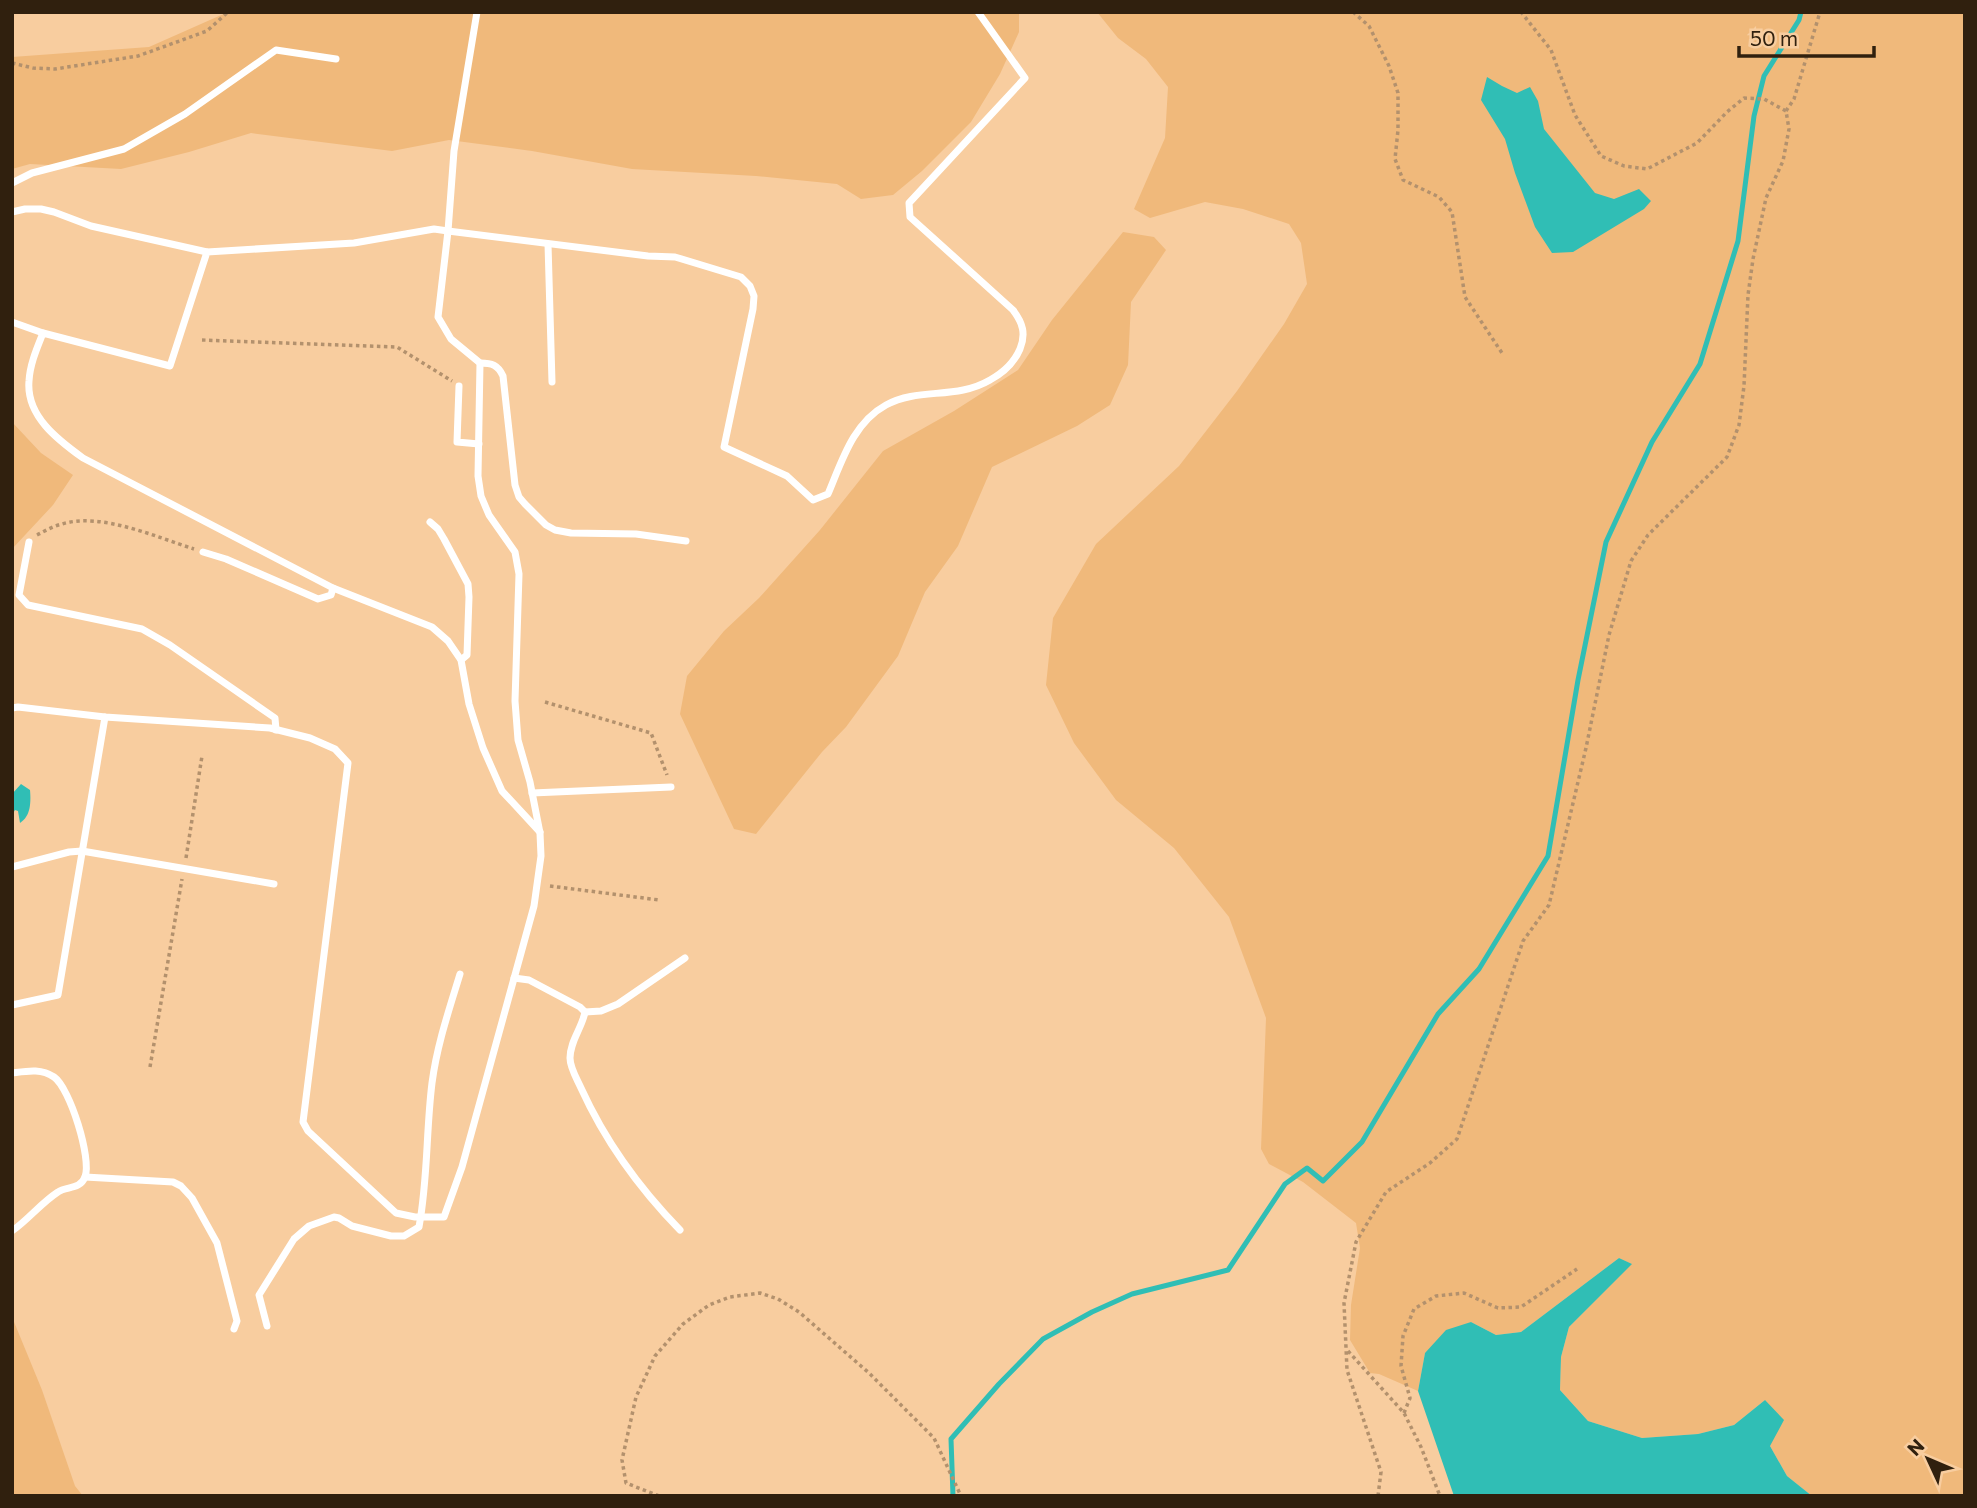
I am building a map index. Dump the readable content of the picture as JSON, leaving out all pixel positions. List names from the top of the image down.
{
  "scale_bar": "50 m",
  "north": "top left"
}
